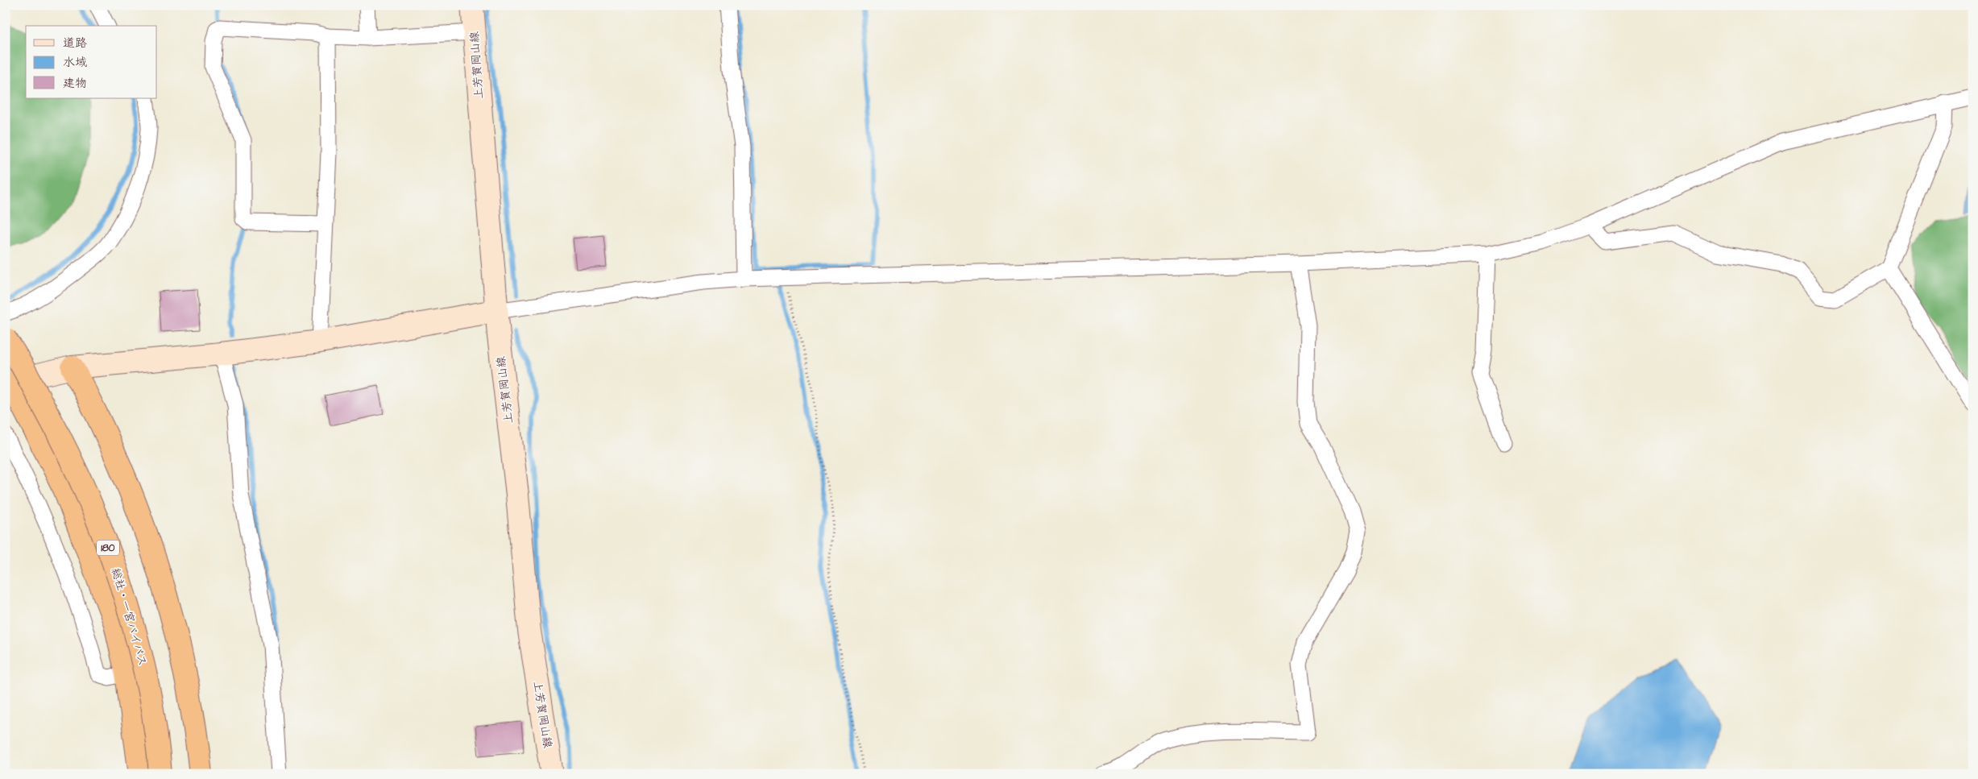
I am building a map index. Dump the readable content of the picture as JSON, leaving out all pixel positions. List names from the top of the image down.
{
  "streets": {
    "highway": ["180", "総社・一宮バイパス"],
    "main road": ["上芳賀岡山線"]
  },
  "legend": ["道路", "水域", "建物"]
}
